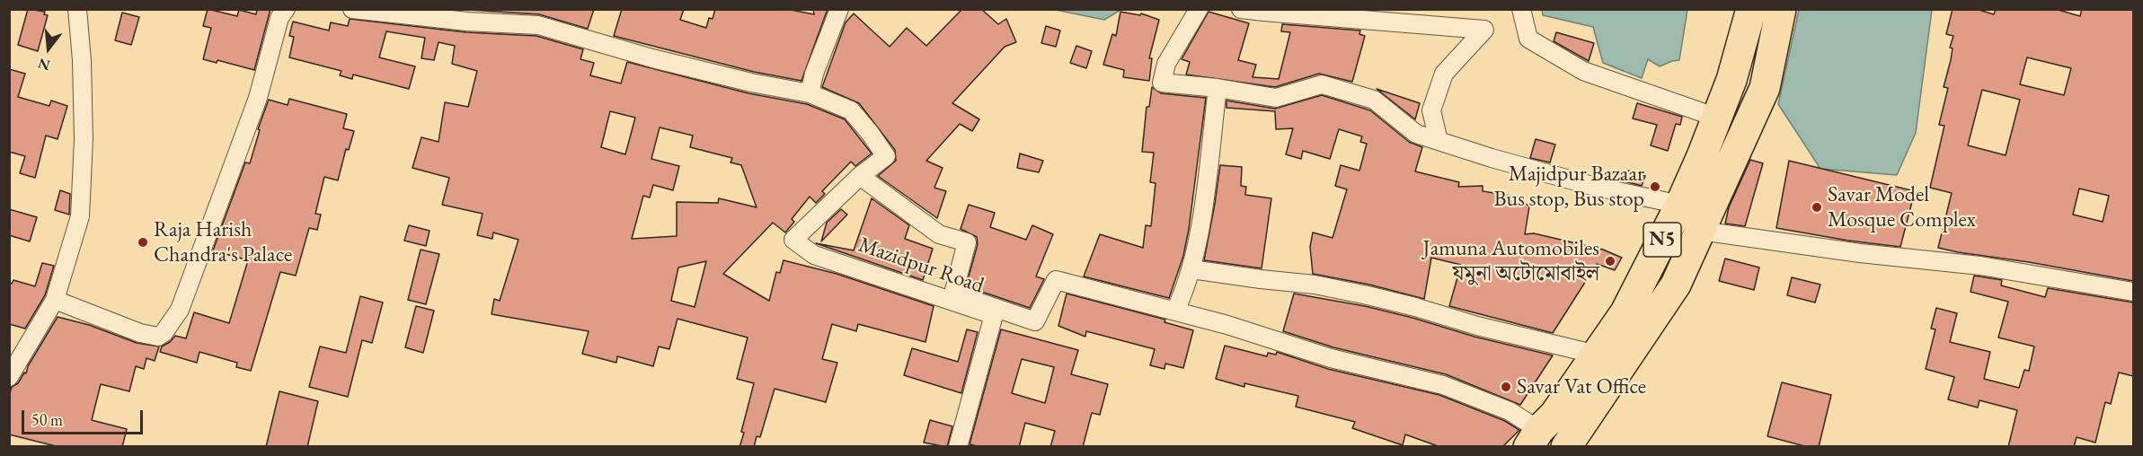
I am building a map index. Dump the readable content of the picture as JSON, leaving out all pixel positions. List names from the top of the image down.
{
  "streets": {
    "highway": ["N5"],
    "street": ["Mazidpur Road"]
  },
  "places": [
    "Majidpur Bazaar Bus stop, Bus stop",
    "Savar Model Mosque Complex",
    "Raja Harish Chandra's Palace",
    "Jamuna Automobiles যমুনা অটোমোবাইল",
    "Savar Vat Office"
  ],
  "scale_bar": "50 m",
  "north": "bottom"
}
